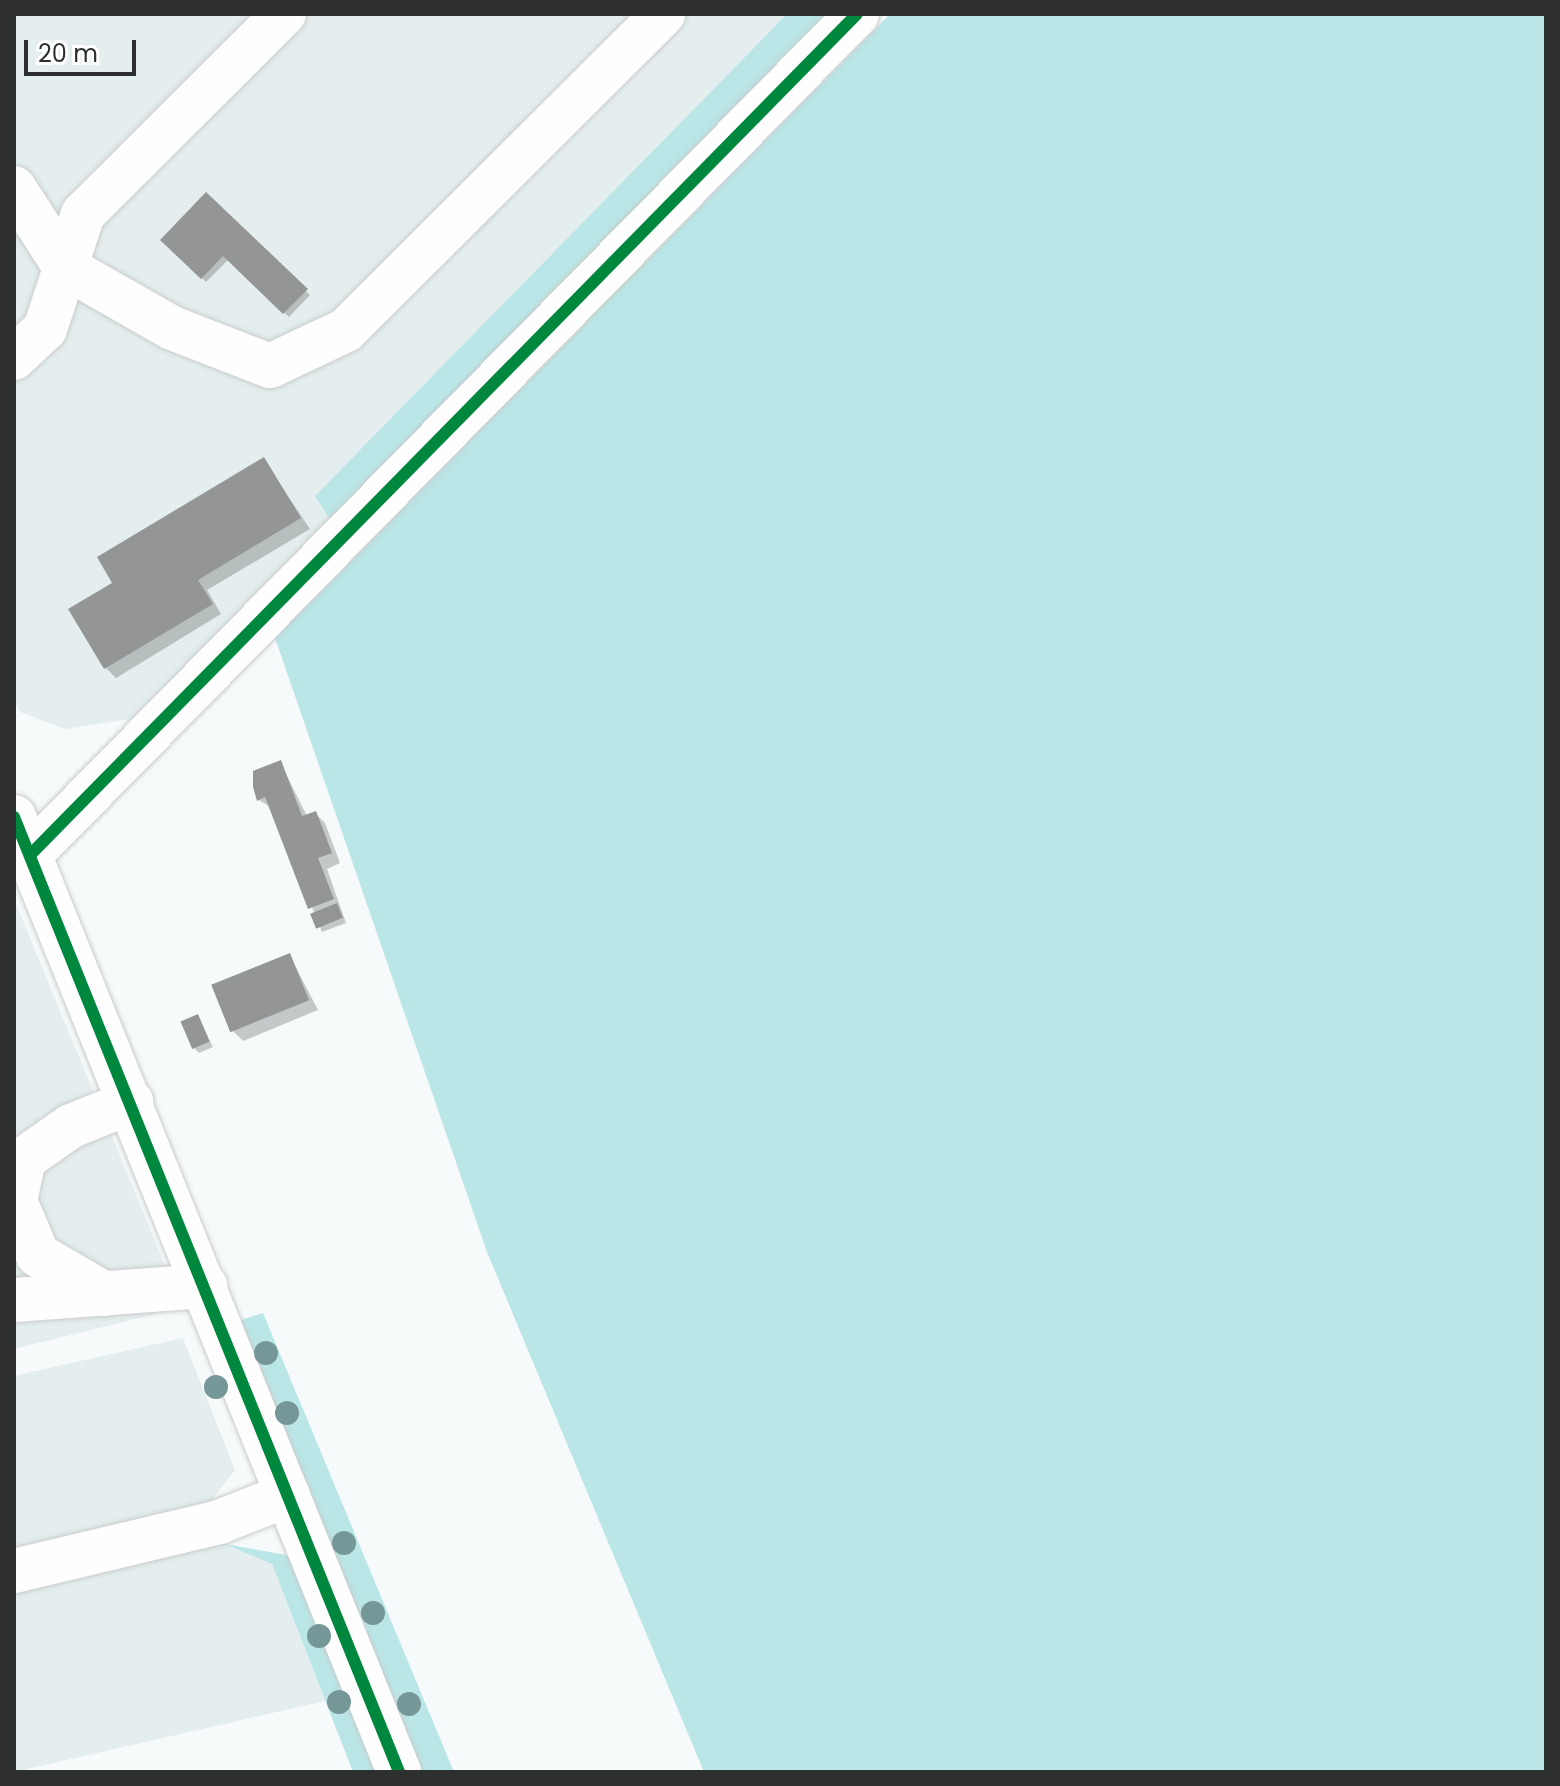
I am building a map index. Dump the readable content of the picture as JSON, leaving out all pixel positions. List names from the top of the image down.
{
  "scale_bar": "20 m"
}
